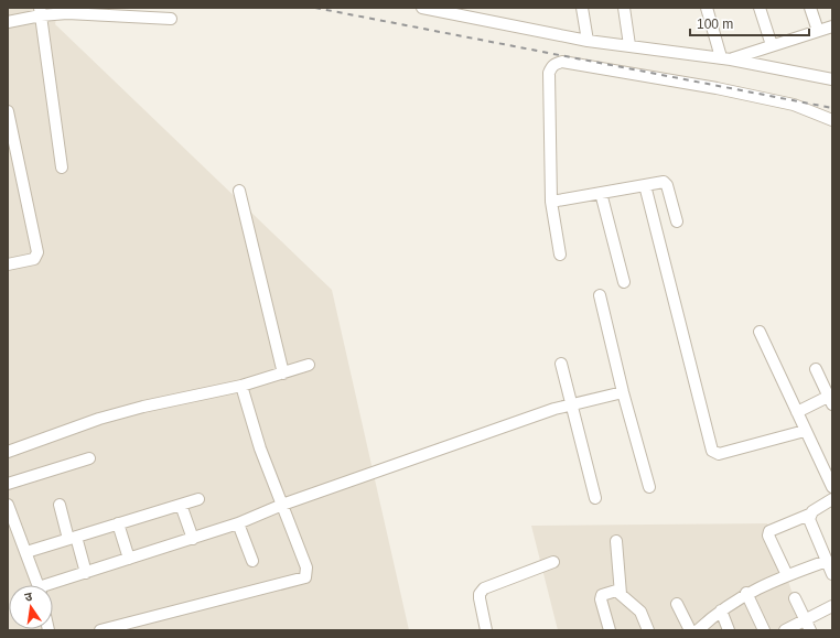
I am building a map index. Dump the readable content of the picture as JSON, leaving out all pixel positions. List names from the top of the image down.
{
  "scale_bar": "100 m",
  "north": "top"
}
